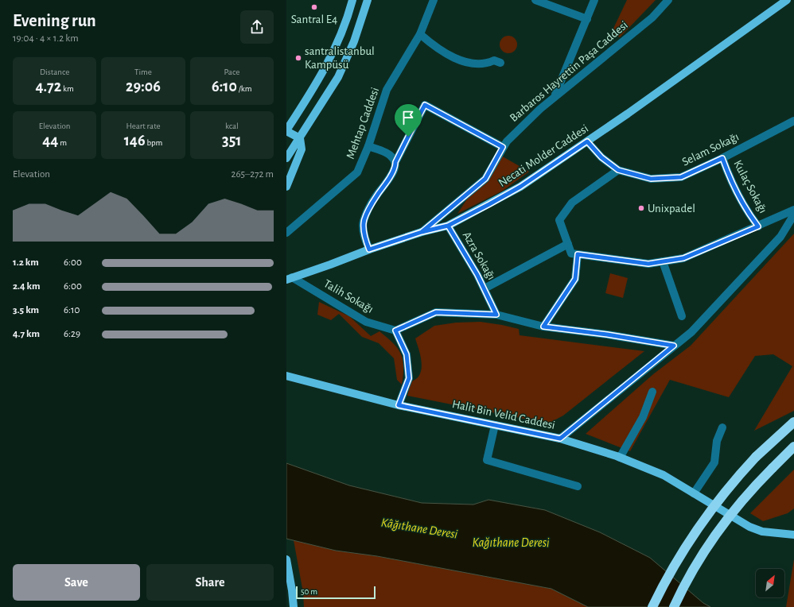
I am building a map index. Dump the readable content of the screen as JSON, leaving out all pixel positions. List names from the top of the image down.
{
  "streets": {
    "main road": ["Necati Molder Caddesi", "Halit Bin Velid Caddesi"],
    "street": [
      "Barbaros Hayrettin Paşa Caddesi",
      "Mehtap Caddesi",
      "Selam Sokağı",
      "Kulaç Sokağı",
      "Azra Sokağı",
      "Talih Sokağı"
    ]
  },
  "crossings": [
    ["Barbaros Hayrettin Paşa Caddesi", "Necati Molder Caddesi"],
    ["Selam Sokağı", "Necati Molder Caddesi"],
    ["Selam Sokağı", "Kulaç Sokağı"],
    ["Necati Molder Caddesi", "Azra Sokağı"],
    ["Necati Molder Caddesi", "Talih Sokağı"]
  ],
  "water": ["Kâğıthane Deresi", "Kağıthane Deresi"],
  "places": ["Santral E4", "santralistanbul Kampüsü", "Unixpadel"],
  "scale_bar": "50 m",
  "north": "top right",
  "page": {
    "heading": ["Evening run", "19:04 · 4 × 1.2 km"],
    "stats": [
      ["Distance", "4.72 km"],
      ["Time", "29:06"],
      ["Pace", "6:10 /km"],
      ["Elevation", "44 m"],
      ["Heart rate", "146 bpm"],
      ["kcal", "351"]
    ],
    "chart": ["Elevation", "265–272 m"],
    "list": [
      {
        "name": "1.2 km",
        "note": "6:00"
      },
      {
        "name": "2.4 km",
        "note": "6:00"
      },
      {
        "name": "3.5 km",
        "note": "6:10"
      },
      {
        "name": "4.7 km",
        "note": "6:29"
      }
    ],
    "buttons": ["Save", "Share"],
    "scale": "50 m"
  }
}
